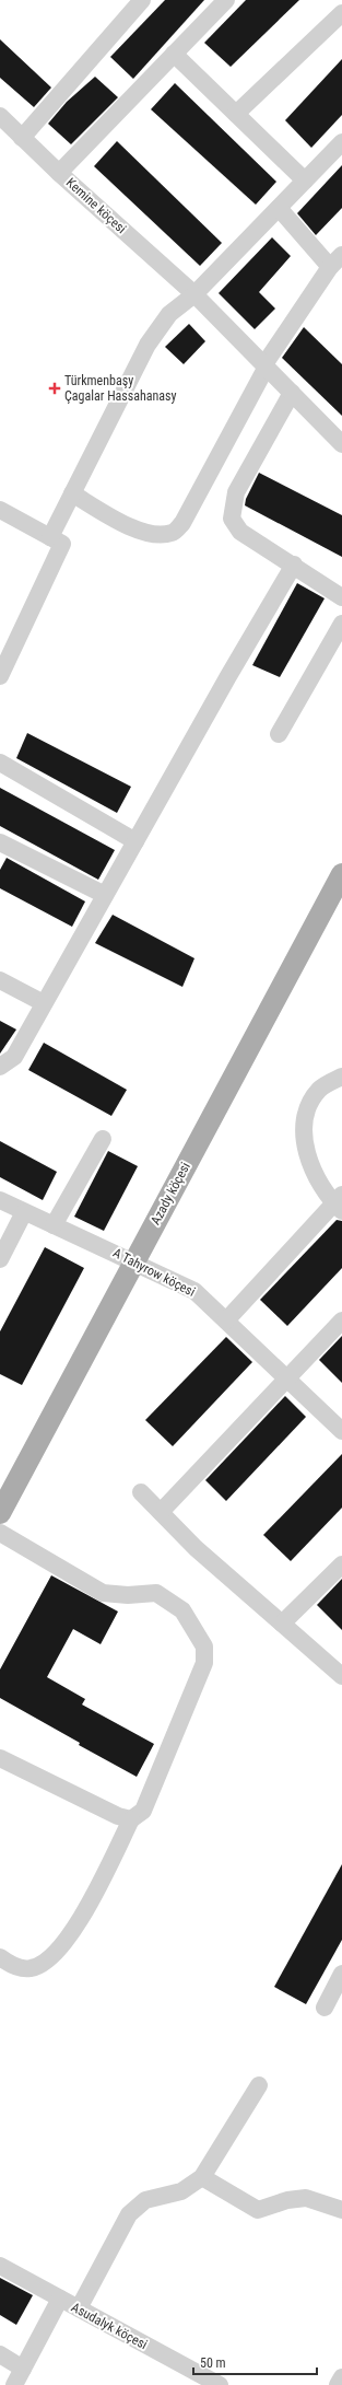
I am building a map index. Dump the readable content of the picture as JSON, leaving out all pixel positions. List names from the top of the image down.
{
  "streets": {
    "main road": ["Azady köçesi"],
    "street": ["Kemine köçesi", "A Tahyrow köçesi", "Asudalyk köçesi"]
  },
  "crossings": [
    ["Azady köçesi", "A Tahyrow köçesi"]
  ],
  "places": {
    "health": ["Türkmenbaşy Çagalar Hassahanasy"]
  },
  "scale_bar": "50 m"
}
